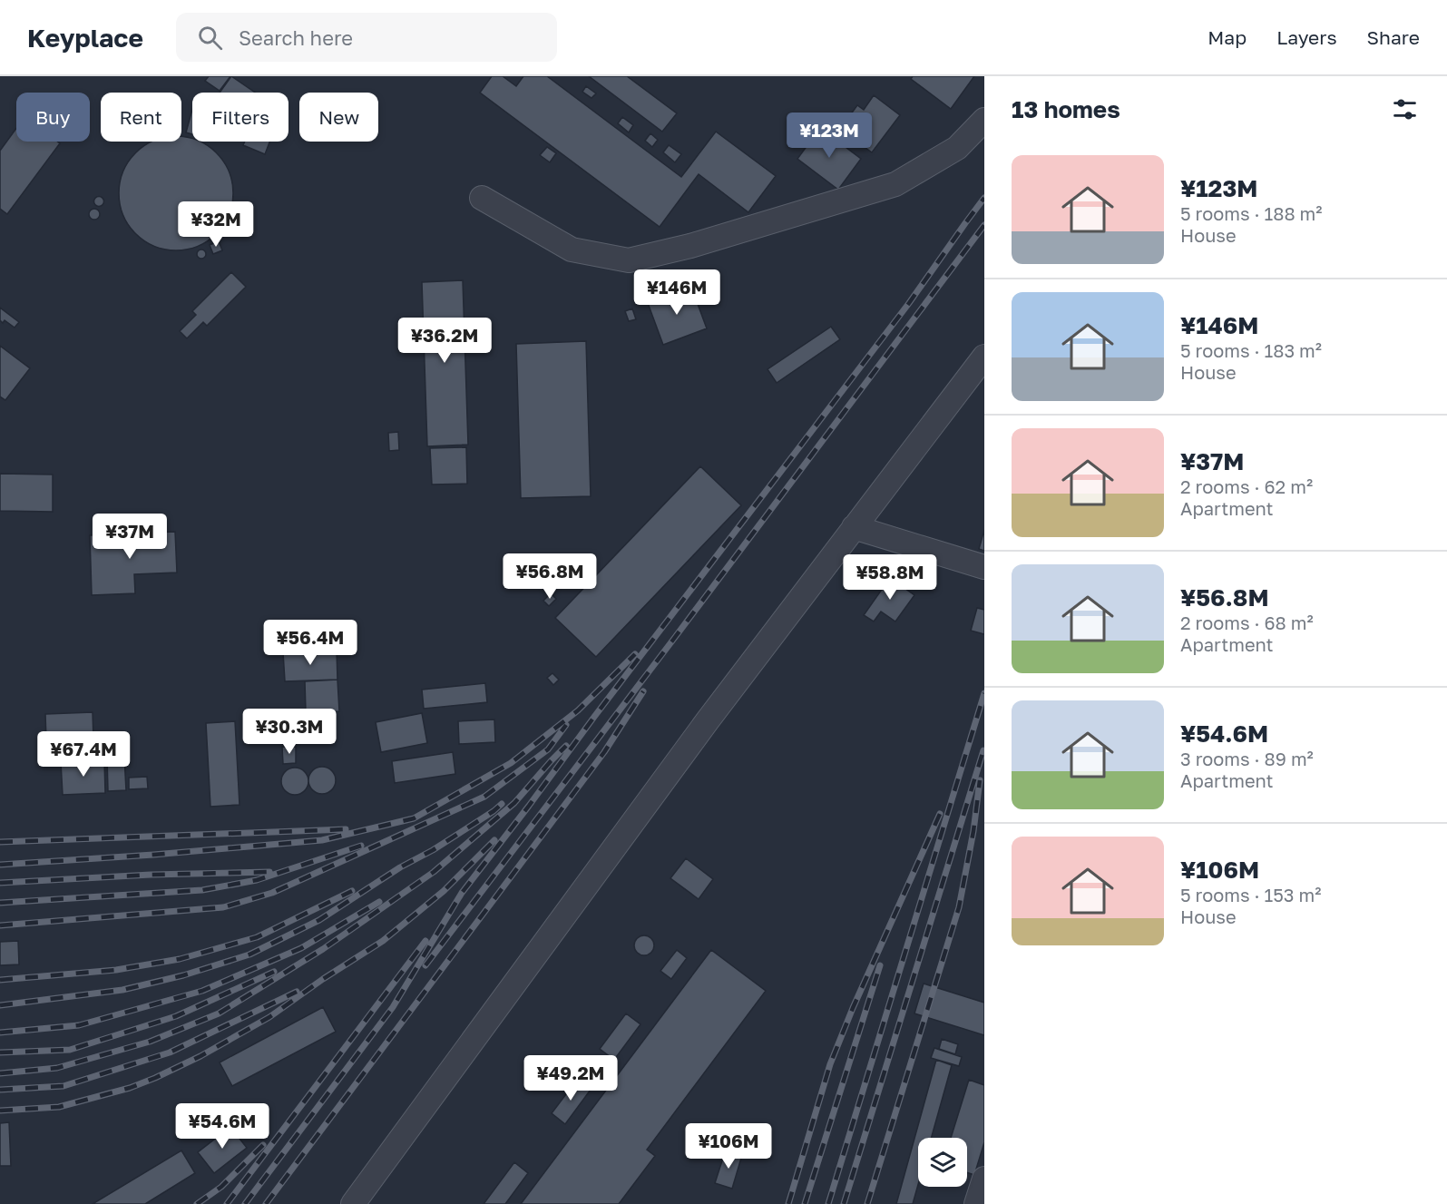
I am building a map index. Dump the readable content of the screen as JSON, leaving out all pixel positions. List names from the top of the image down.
{
  "page": {
    "header": "Keyplace",
    "search": "Search here",
    "nav": ["Map", "Layers", "Share"],
    "heading": "13 homes",
    "chip": [
      "Buy",
      "Rent",
      "Filters",
      "New"
    ],
    "price": [
      "¥123M",
      "¥32M",
      "¥146M",
      "¥36.2M",
      "¥37M",
      "¥56.8M",
      "¥58.8M",
      "¥56.4M",
      "¥30.3M",
      "¥67.4M",
      "¥49.2M",
      "¥54.6M",
      "¥106M"
    ],
    "list": [
      {
        "name": "¥123M",
        "note": "5 rooms · 188 m² · House"
      },
      {
        "name": "¥146M",
        "note": "5 rooms · 183 m² · House"
      },
      {
        "name": "¥37M",
        "note": "2 rooms · 62 m² · Apartment"
      },
      {
        "name": "¥56.8M",
        "note": "2 rooms · 68 m² · Apartment"
      },
      {
        "name": "¥54.6M",
        "note": "3 rooms · 89 m² · Apartment"
      },
      {
        "name": "¥106M",
        "note": "5 rooms · 153 m² · House"
      }
    ]
  }
}
